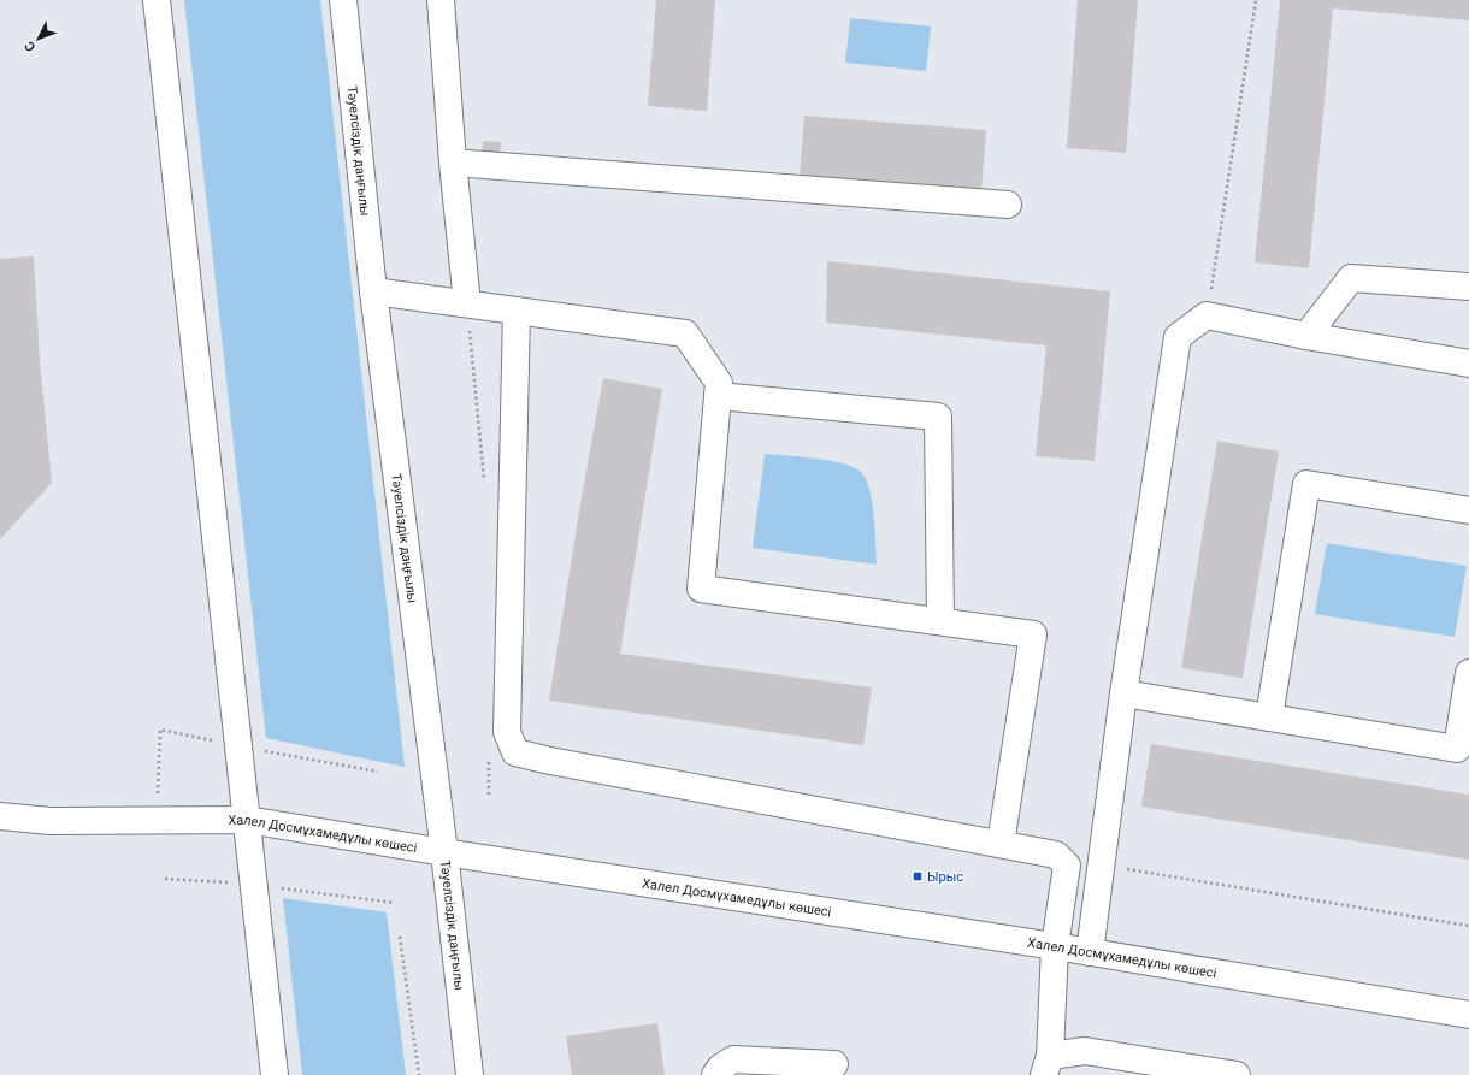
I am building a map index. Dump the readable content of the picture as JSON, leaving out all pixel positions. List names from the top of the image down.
{
  "streets": {
    "street": ["Тәуелсіздік даңғылы", "Халел Досмұхамедұлы көшесі"]
  },
  "crossings": [
    ["Тәуелсіздік даңғылы", "Халел Досмұхамедұлы көшесі"]
  ],
  "places": {
    "transit": ["Ырыс"]
  },
  "north": "bottom left"
}
